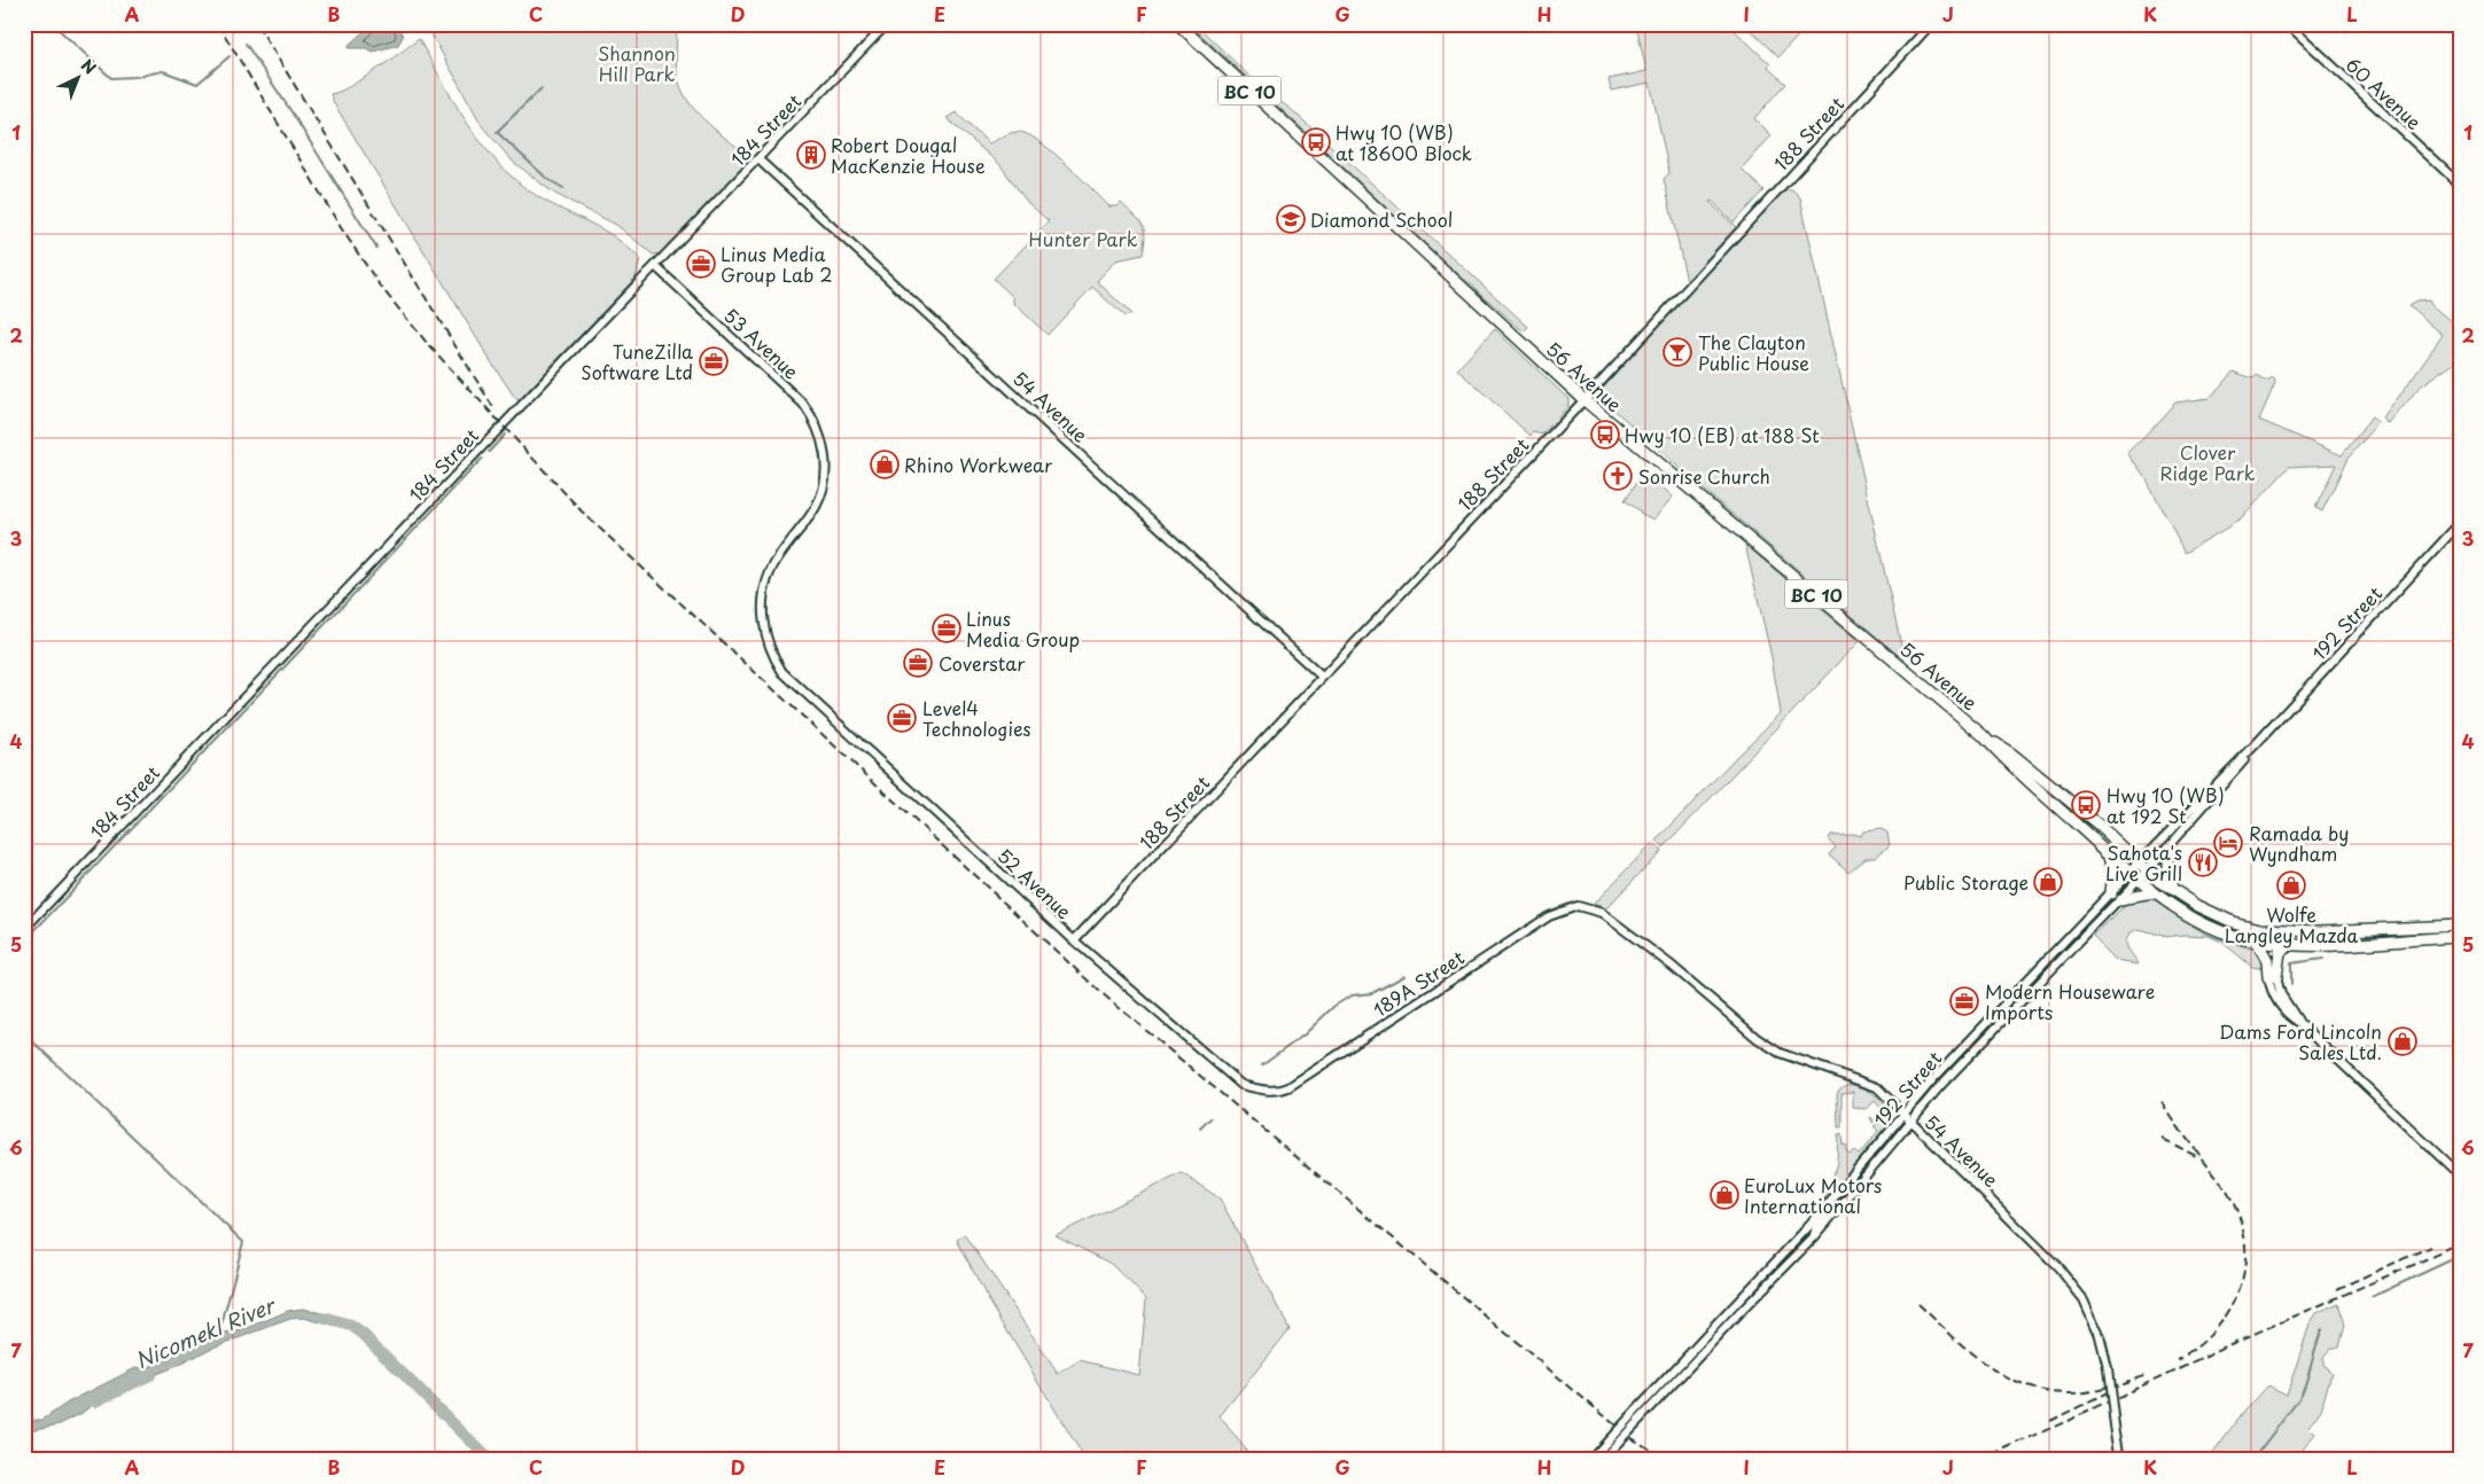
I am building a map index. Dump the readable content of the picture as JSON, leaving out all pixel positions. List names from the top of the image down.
{
  "streets": {
    "highway": ["BC 10", "56 Avenue"],
    "street": [
      "60 Avenue",
      "184 Street",
      "188 Street",
      "53 Avenue",
      "54 Avenue",
      "192 Street",
      "52 Avenue",
      "189A Street"
    ]
  },
  "crossings": [
    ["BC 10", "56 Avenue"],
    ["BC 10", "192 Street"],
    ["184 Street", "53 Avenue"],
    ["184 Street", "54 Avenue"],
    ["188 Street", "56 Avenue"],
    ["188 Street", "54 Avenue"],
    ["188 Street", "52 Avenue"],
    ["53 Avenue", "52 Avenue"],
    ["56 Avenue", "192 Street"],
    ["54 Avenue", "192 Street"],
    ["54 Avenue", "189A Street"],
    ["52 Avenue", "189A Street"]
  ],
  "water": ["Nicomekl River"],
  "parks": ["Shannon Hill Park", "Hunter Park", "Clover Ridge Park"],
  "places": {
    "bus stop": ["Hwy 10 (WB) at 18600 Block", "Hwy 10 (EB) at 188 St", "Hwy 10 (WB) at 192 St"],
    "building": ["Robert Dougal MacKenzie House"],
    "school or university": ["Diamond School"],
    "office": [
      "Linus Media Group Lab 2",
      "TuneZilla Software Ltd",
      "Linus Media Group",
      "Coverstar",
      "Level4 Technologies",
      "Modern Houseware Imports"
    ],
    "bar": ["The Clayton Public House"],
    "shop": [
      "Rhino Workwear",
      "Public Storage",
      "Wolfe Langley Mazda",
      "Dams Ford Lincoln Sales Ltd.",
      "EuroLux Motors International"
    ],
    "church": ["Sonrise Church"],
    "hotel": ["Ramada by Wyndham"],
    "restaurant": ["Sahota's Live Grill"]
  },
  "north": "top right",
  "grid": {
    "columns": [
      "A",
      "B",
      "C",
      "D",
      "E",
      "F",
      "G",
      "H",
      "I",
      "J",
      "K",
      "L"
    ],
    "rows": [
      "1",
      "2",
      "3",
      "4",
      "5",
      "6",
      "7"
    ]
  }
}
